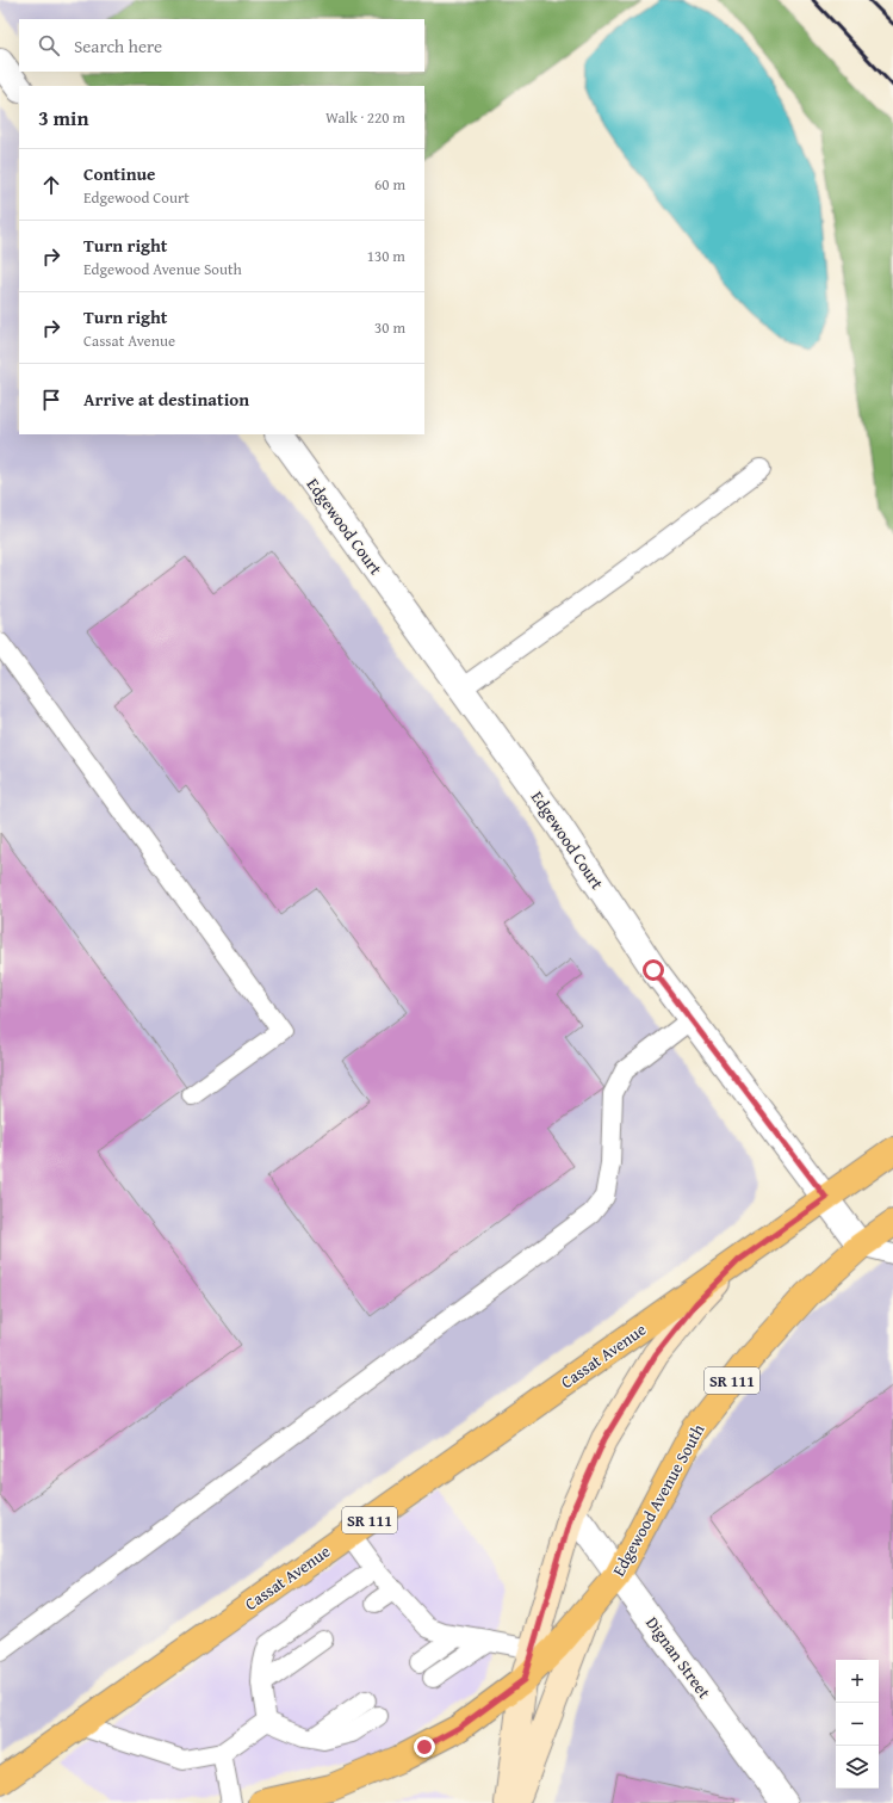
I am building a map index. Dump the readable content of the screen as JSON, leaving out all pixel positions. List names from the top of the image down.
{
  "streets": {
    "main road": ["Cassat Avenue", "SR 111", "Edgewood Avenue South"],
    "street": ["Edgewood Court", "Dignan Street"]
  },
  "crossings": [
    ["Edgewood Court", "SR 111"],
    ["Edgewood Court", "Edgewood Avenue South"],
    ["Cassat Avenue", "SR 111"],
    ["SR 111", "Edgewood Avenue South"],
    ["Edgewood Avenue South", "Dignan Street"]
  ],
  "page": {
    "search": "Search here",
    "heading": ["3 min", "Walk · 220 m"],
    "list": [
      ["Continue", "Edgewood Court", "60 m"],
      ["Turn right", "Edgewood Avenue South", "130 m"],
      ["Turn right", "Cassat Avenue", "30 m"],
      "Arrive at destination"
    ],
    "map_buttons": ["+", "−"]
  }
}
